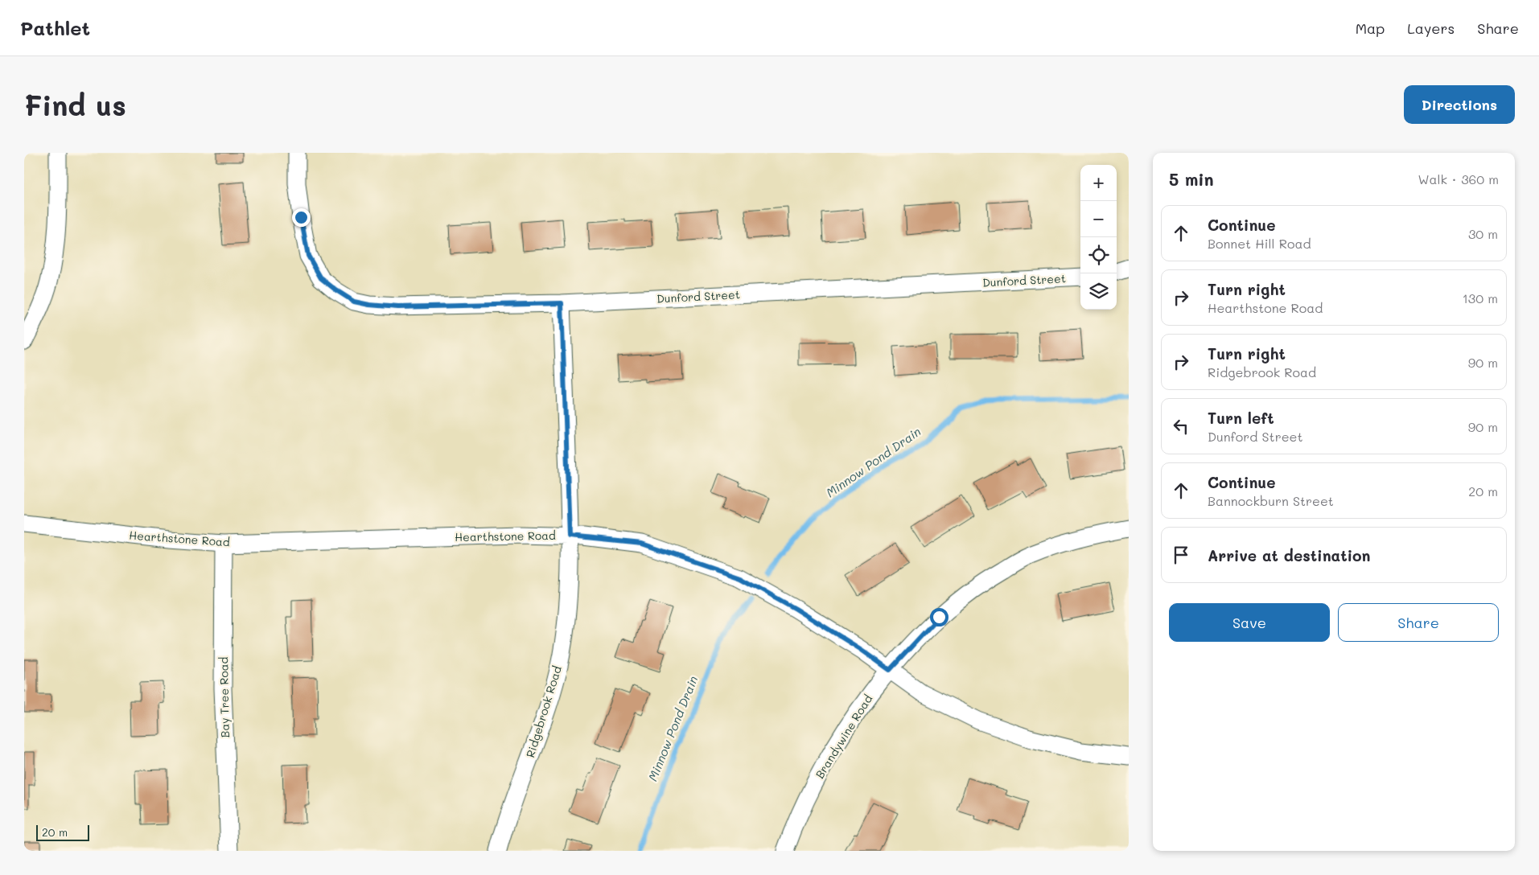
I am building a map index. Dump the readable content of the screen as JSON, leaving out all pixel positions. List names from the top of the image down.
{
  "streets": {
    "street": [
      "Dunford Street",
      "Hearthstone Road",
      "Bay Tree Road",
      "Ridgebrook Road",
      "Brandywine Road"
    ]
  },
  "crossings": [
    ["Dunford Street", "Ridgebrook Road"],
    ["Hearthstone Road", "Bay Tree Road"],
    ["Hearthstone Road", "Ridgebrook Road"],
    ["Hearthstone Road", "Brandywine Road"]
  ],
  "water": ["Minnow Pond Drain"],
  "scale_bar": "20 m",
  "page": {
    "header": "Pathlet",
    "nav": ["Map", "Layers", "Share"],
    "buttons": [
      "Directions",
      ["Save", "Share"]
    ],
    "title": "Find us",
    "heading": ["5 min", "Walk · 360 m"],
    "map_buttons": ["+", "−"],
    "list": [
      ["Continue", "Bonnet Hill Road", "30 m"],
      ["Turn right", "Hearthstone Road", "130 m"],
      ["Turn right", "Ridgebrook Road", "90 m"],
      ["Turn left", "Dunford Street", "90 m"],
      ["Continue", "Bannockburn Street", "20 m"],
      "Arrive at destination"
    ],
    "scale": "20 m"
  }
}
